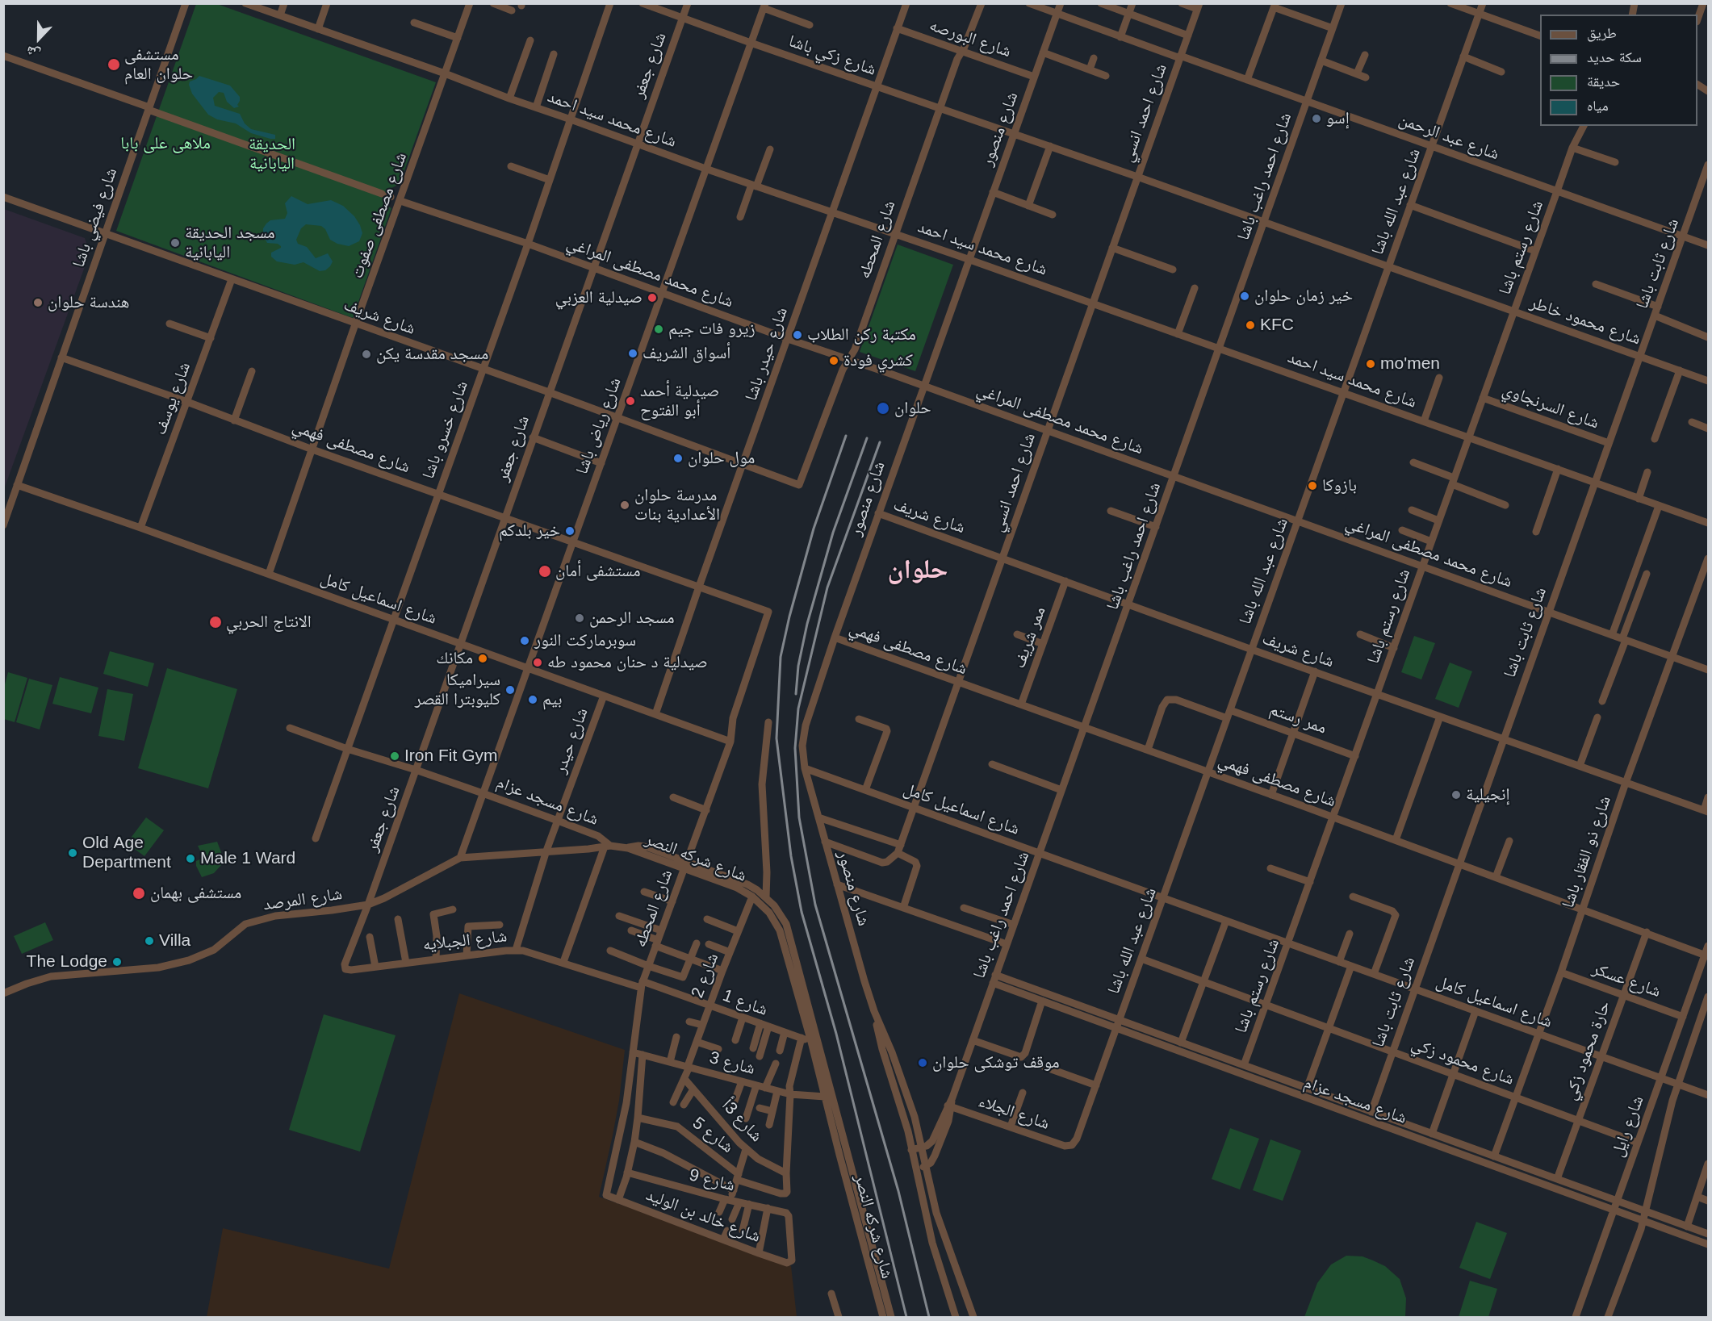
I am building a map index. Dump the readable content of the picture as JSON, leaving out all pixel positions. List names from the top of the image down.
{
  "streets": {
    "street": [
      "شارع البورصه",
      "شارع زكي باشا",
      "شارع جعفر",
      "شارع احمد انسي",
      "شارع محمد سيد احمد",
      "شارع منصور",
      "شارع عبد الرحمن",
      "شارع احمد راغب باشا",
      "شارع عبد الله باشا",
      "شارع مصطفى صفوت",
      "شارع فيضي باشا",
      "شارع المحطه",
      "شارع رستم باشا",
      "شارع ثابت باشا",
      "شارع محمد مصطفى المراغي",
      "شارع شريف",
      "شارع محمود خاطر",
      "شارع حيدر باشا",
      "شارع يوسف",
      "شارع السرنجاوي",
      "شارع رياض باشا",
      "شارع خسرو باشا",
      "شارع مصطفى فهمي",
      "شارع اسماعيل كامل",
      "ممر شريف",
      "ممر رستم",
      "شارع حيدر",
      "شارع مسجد عزام",
      "شارع ذو الفقار باشا",
      "شارع شركه النصر",
      "شارع المرصد",
      "شارع الجبلايه",
      "شارع 2",
      "شارع عسكر",
      "شارع 1",
      "حارة محمود زكي",
      "شارع محمود زكي",
      "شارع 3",
      "شارع الجلاء",
      "شارع 3أ",
      "شارع رايل",
      "شارع 5",
      "شارع 9",
      "شارع خالد بن الوليد"
    ]
  },
  "crossings": [
    ["شارع البورصه", "شارع منصور"],
    ["شارع البورصه", "شارع المحطه"],
    ["شارع البورصه", "شارع حيدر باشا"],
    ["شارع زكي باشا", "شارع جعفر"],
    ["شارع زكي باشا", "شارع منصور"],
    ["شارع زكي باشا", "شارع المحطه"],
    ["شارع زكي باشا", "شارع محمود خاطر"],
    ["شارع زكي باشا", "شارع حيدر باشا"],
    ["شارع زكي باشا", "شارع رياض باشا"],
    ["شارع جعفر", "شارع محمد سيد احمد"],
    ["شارع جعفر", "شارع محمد مصطفى المراغي"],
    ["شارع جعفر", "شارع شريف"],
    ["شارع جعفر", "شارع مصطفى فهمي"],
    ["شارع جعفر", "شارع اسماعيل كامل"],
    ["شارع جعفر", "شارع مسجد عزام"],
    ["شارع جعفر", "شارع المرصد"],
    ["شارع جعفر", "شارع الجبلايه"],
    ["شارع احمد انسي", "شارع محمد سيد احمد"],
    ["شارع احمد انسي", "شارع عبد الرحمن"],
    ["شارع احمد انسي", "شارع محمد مصطفى المراغي"],
    ["شارع احمد انسي", "شارع شريف"],
    ["شارع احمد انسي", "شارع محمود خاطر"],
    ["شارع احمد انسي", "شارع مصطفى فهمي"],
    ["شارع احمد انسي", "شارع اسماعيل كامل"],
    ["شارع محمد سيد احمد", "شارع منصور"],
    ["شارع محمد سيد احمد", "شارع احمد راغب باشا"],
    ["شارع محمد سيد احمد", "شارع عبد الله باشا"],
    ["شارع محمد سيد احمد", "شارع مصطفى صفوت"],
    ["شارع محمد سيد احمد", "شارع المحطه"],
    ["شارع محمد سيد احمد", "شارع رستم باشا"],
    ["شارع محمد سيد احمد", "شارع ثابت باشا"],
    ["شارع محمد سيد احمد", "شارع حيدر باشا"],
    ["شارع محمد سيد احمد", "شارع رياض باشا"],
    ["شارع محمد سيد احمد", "شارع خسرو باشا"],
    ["شارع منصور", "شارع عبد الرحمن"],
    ["شارع منصور", "شارع احمد راغب باشا"],
    ["شارع منصور", "شارع محمد مصطفى المراغي"],
    ["شارع منصور", "شارع شريف"],
    ["شارع منصور", "شارع محمود خاطر"],
    ["شارع منصور", "شارع مصطفى فهمي"],
    ["شارع منصور", "شارع اسماعيل كامل"],
    ["شارع عبد الرحمن", "شارع احمد راغب باشا"],
    ["شارع عبد الرحمن", "شارع عبد الله باشا"],
    ["شارع عبد الرحمن", "شارع رستم باشا"],
    ["شارع عبد الرحمن", "شارع ثابت باشا"],
    ["شارع احمد راغب باشا", "شارع محمد مصطفى المراغي"],
    ["شارع احمد راغب باشا", "شارع شريف"],
    ["شارع احمد راغب باشا", "شارع محمود خاطر"],
    ["شارع احمد راغب باشا", "شارع مصطفى فهمي"],
    ["شارع احمد راغب باشا", "شارع اسماعيل كامل"],
    ["شارع احمد راغب باشا", "شارع مسجد عزام"],
    ["شارع احمد راغب باشا", "شارع الجلاء"],
    ["شارع عبد الله باشا", "شارع محمد مصطفى المراغي"],
    ["شارع عبد الله باشا", "شارع شريف"],
    ["شارع عبد الله باشا", "شارع محمود خاطر"],
    ["شارع عبد الله باشا", "شارع مصطفى فهمي"],
    ["شارع عبد الله باشا", "شارع اسماعيل كامل"],
    ["شارع عبد الله باشا", "ممر رستم"],
    ["شارع عبد الله باشا", "شارع مسجد عزام"],
    ["شارع عبد الله باشا", "شارع محمود زكي"],
    ["شارع عبد الله باشا", "شارع الجلاء"],
    ["شارع مصطفى صفوت", "شارع محمد مصطفى المراغي"],
    ["شارع مصطفى صفوت", "شارع شريف"],
    ["شارع مصطفى صفوت", "شارع مصطفى فهمي"],
    ["شارع مصطفى صفوت", "شارع اسماعيل كامل"],
    ["شارع فيضي باشا", "شارع شريف"],
    ["شارع فيضي باشا", "شارع مصطفى فهمي"],
    ["شارع فيضي باشا", "شارع اسماعيل كامل"],
    ["شارع المحطه", "شارع محمد مصطفى المراغي"],
    ["شارع المحطه", "شارع شريف"],
    ["شارع المحطه", "شارع مصطفى فهمي"],
    ["شارع المحطه", "شارع اسماعيل كامل"],
    ["شارع المحطه", "شارع شركه النصر"],
    ["شارع المحطه", "شارع الجبلايه"],
    ["شارع المحطه", "شارع 1"],
    ["شارع المحطه", "شارع 3"],
    ["شارع المحطه", "شارع خالد بن الوليد"],
    ["شارع رستم باشا", "شارع محمد مصطفى المراغي"],
    ["شارع رستم باشا", "شارع شريف"],
    ["شارع رستم باشا", "شارع محمود خاطر"],
    ["شارع رستم باشا", "شارع السرنجاوي"],
    ["شارع رستم باشا", "شارع مصطفى فهمي"],
    ["شارع رستم باشا", "شارع اسماعيل كامل"],
    ["شارع رستم باشا", "ممر رستم"],
    ["شارع رستم باشا", "شارع مسجد عزام"],
    ["شارع رستم باشا", "شارع محمود زكي"],
    ["شارع ثابت باشا", "شارع محمد مصطفى المراغي"],
    ["شارع ثابت باشا", "شارع شريف"],
    ["شارع ثابت باشا", "شارع محمود خاطر"],
    ["شارع ثابت باشا", "شارع السرنجاوي"],
    ["شارع ثابت باشا", "شارع مصطفى فهمي"],
    ["شارع ثابت باشا", "شارع اسماعيل كامل"],
    ["شارع ثابت باشا", "شارع مسجد عزام"],
    ["شارع ثابت باشا", "شارع محمود زكي"],
    ["شارع محمد مصطفى المراغي", "شارع حيدر باشا"],
    ["شارع محمد مصطفى المراغي", "شارع رياض باشا"],
    ["شارع محمد مصطفى المراغي", "شارع خسرو باشا"],
    ["شارع محمد مصطفى المراغي", "شارع ذو الفقار باشا"],
    ["شارع شريف", "شارع حيدر باشا"],
    ["شارع شريف", "شارع يوسف"],
    ["شارع شريف", "شارع رياض باشا"],
    ["شارع شريف", "شارع خسرو باشا"],
    ["شارع شريف", "ممر شريف"],
    ["شارع شريف", "شارع ذو الفقار باشا"],
    ["شارع حيدر باشا", "شارع مصطفى فهمي"],
    ["شارع حيدر باشا", "شارع اسماعيل كامل"],
    ["شارع يوسف", "شارع مصطفى فهمي"],
    ["شارع يوسف", "شارع اسماعيل كامل"],
    ["شارع رياض باشا", "شارع مصطفى فهمي"],
    ["شارع رياض باشا", "شارع اسماعيل كامل"],
    ["شارع رياض باشا", "شارع مسجد عزام"],
    ["شارع رياض باشا", "شارع المرصد"],
    ["شارع خسرو باشا", "شارع مصطفى فهمي"],
    ["شارع خسرو باشا", "شارع اسماعيل كامل"],
    ["شارع خسرو باشا", "شارع مسجد عزام"],
    ["شارع مصطفى فهمي", "ممر شريف"],
    ["شارع مصطفى فهمي", "شارع ذو الفقار باشا"],
    ["شارع مصطفى فهمي", "حارة محمود زكي"],
    ["شارع مصطفى فهمي", "شارع رايل"],
    ["شارع اسماعيل كامل", "شارع حيدر"],
    ["شارع اسماعيل كامل", "شارع ذو الفقار باشا"],
    ["شارع اسماعيل كامل", "حارة محمود زكي"],
    ["شارع اسماعيل كامل", "شارع رايل"],
    ["شارع حيدر", "شارع مسجد عزام"],
    ["شارع حيدر", "شارع المرصد"],
    ["شارع حيدر", "شارع الجبلايه"],
    ["شارع مسجد عزام", "شارع ذو الفقار باشا"],
    ["شارع مسجد عزام", "شارع شركه النصر"],
    ["شارع مسجد عزام", "شارع المرصد"],
    ["شارع مسجد عزام", "حارة محمود زكي"],
    ["شارع مسجد عزام", "شارع رايل"],
    ["شارع ذو الفقار باشا", "شارع عسكر"],
    ["شارع ذو الفقار باشا", "شارع محمود زكي"],
    ["شارع شركه النصر", "شارع 2"],
    ["شارع شركه النصر", "شارع 1"],
    ["شارع شركه النصر", "شارع 3"],
    ["شارع الجبلايه", "شارع 1"],
    ["شارع 2", "شارع 1"],
    ["شارع 2", "شارع 3"],
    ["شارع 2", "شارع 3أ"],
    ["شارع عسكر", "حارة محمود زكي"],
    ["شارع عسكر", "شارع رايل"],
    ["حارة محمود زكي", "شارع محمود زكي"],
    ["شارع محمود زكي", "شارع رايل"],
    ["شارع 3أ", "شارع 5"],
    ["شارع 9", "شارع خالد بن الوليد"]
  ],
  "districts": ["حلوان"],
  "parks": ["ملاهى على بابا", "الحديقة اليابانية"],
  "places": [
    "مستشفى حلوان العام",
    "إسو",
    "مسجد الحديقة اليابانية",
    "خير زمان حلوان",
    "صيدلية العزبي",
    "هندسة حلوان",
    "KFC",
    "زيرو فات جيم",
    "مكتبة ركن الطلاب",
    "أسواق الشريف",
    "مسجد مقدسة يكن",
    "كشري فودة",
    "mo'men",
    "صيدلية أحمد أبو الفتوح",
    "حلوان",
    "مول حلوان",
    "بازوكا",
    "مدرسة حلوان الأعدادية بنات",
    "خير بلدكم",
    "مستشفى أمان",
    "مسجد الرحمن",
    "الانتاج الحربي",
    "سوبرماركت النور",
    "مكانك",
    "صيدلية د حنان محمود طه",
    "سيراميكا كليوبترا القصر",
    "بيم",
    "Iron Fit Gym",
    "إنجيلية",
    "Old Age Department",
    "Male 1 Ward",
    "مستشفى بهمان",
    "Villa",
    "The Lodge",
    "موقف توشكى حلوان"
  ],
  "legend": [
    "طريق",
    "سكة حديد",
    "حديقة",
    "مياه"
  ],
  "north": "bottom"
}
